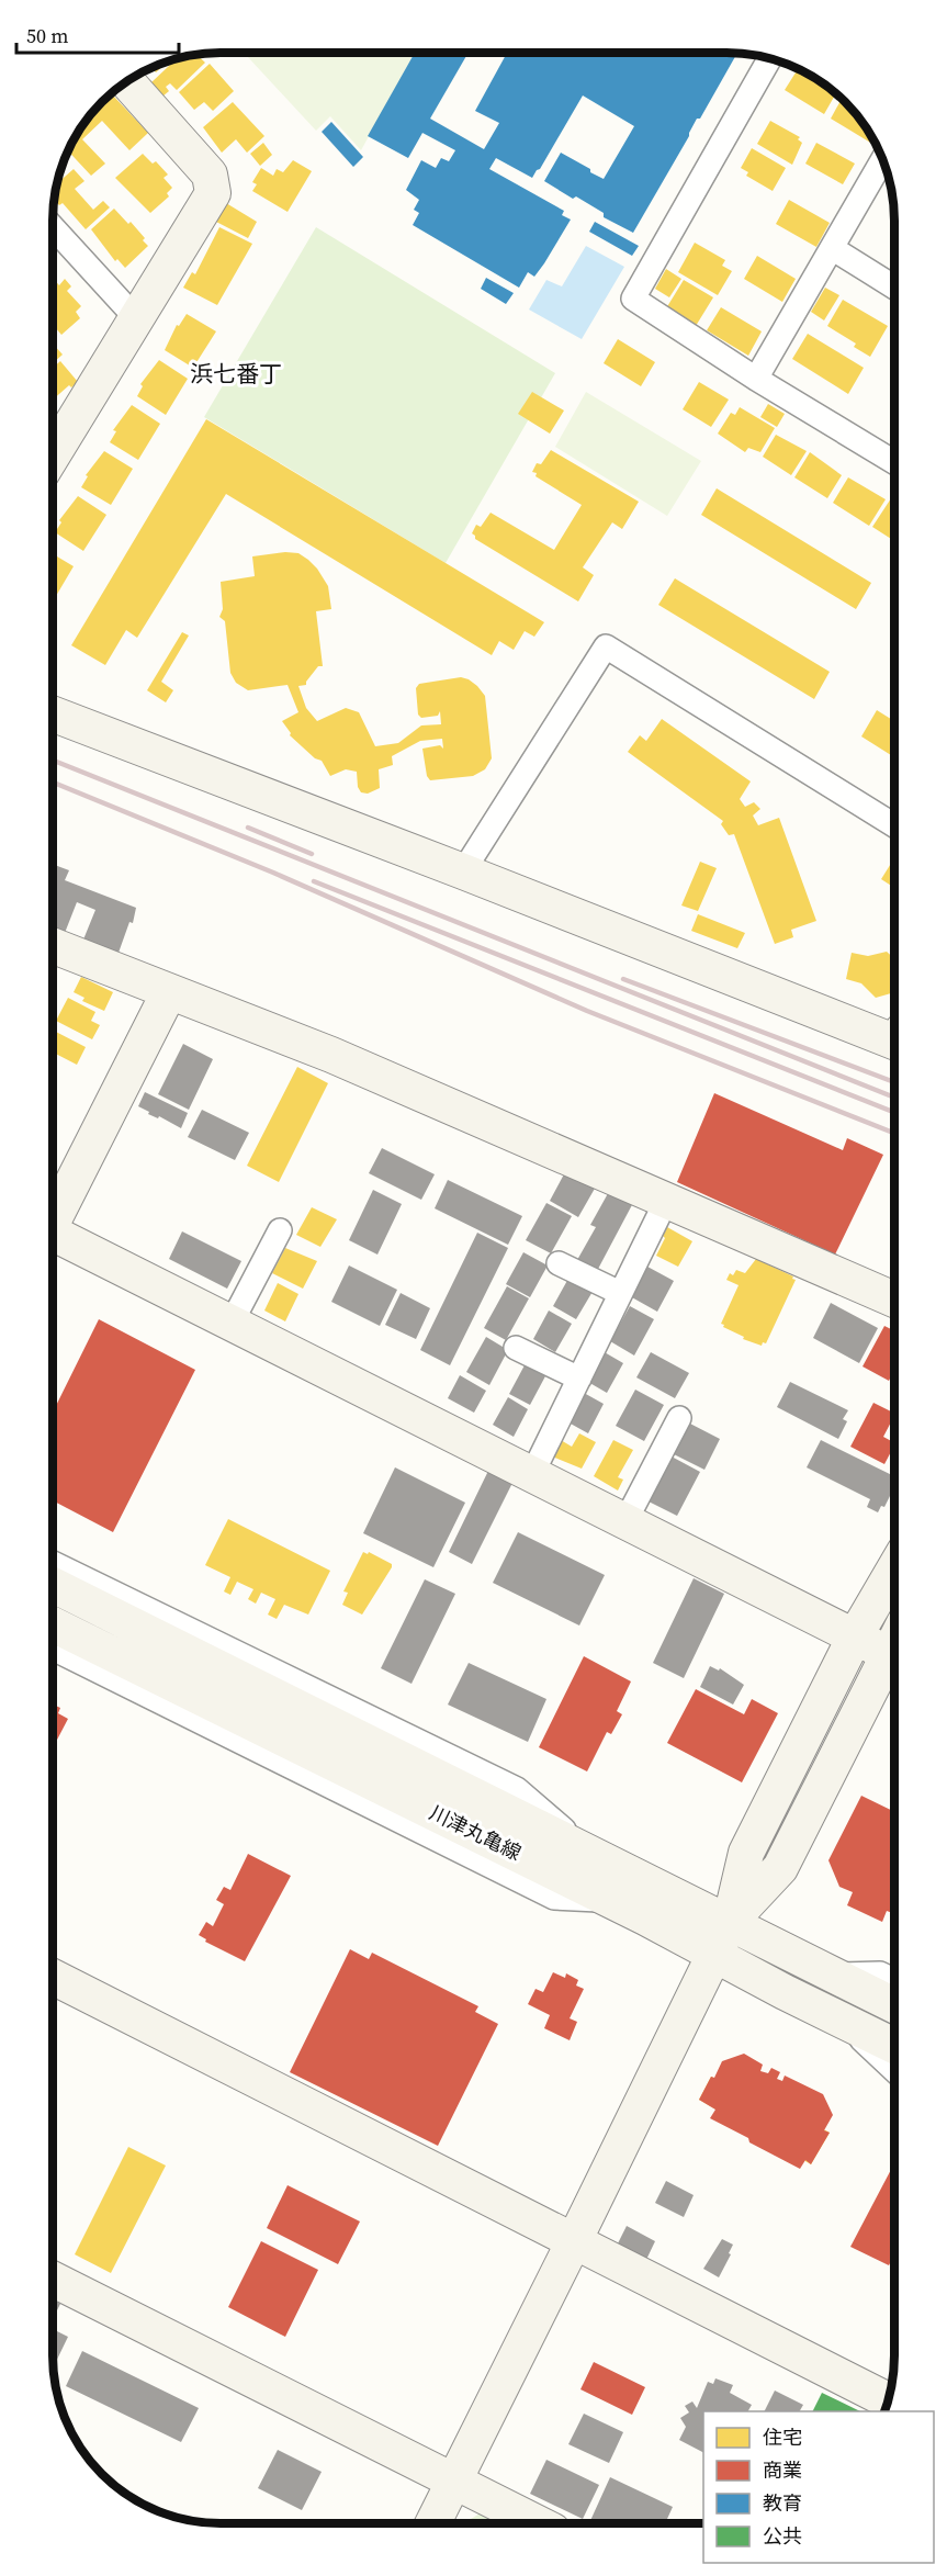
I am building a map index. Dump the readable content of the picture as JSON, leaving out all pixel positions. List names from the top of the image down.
{
  "streets": {
    "street": ["川津丸亀線"]
  },
  "districts": ["浜七番丁"],
  "legend": [
    "住宅",
    "商業",
    "教育",
    "公共"
  ],
  "scale_bar": "50 m"
}
